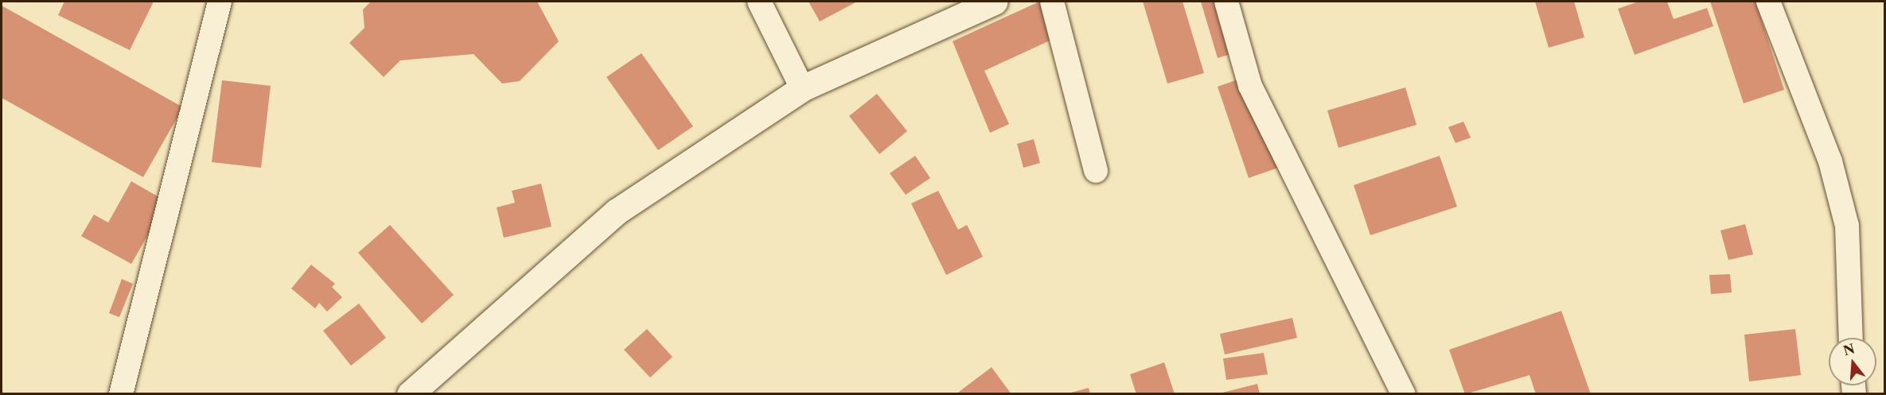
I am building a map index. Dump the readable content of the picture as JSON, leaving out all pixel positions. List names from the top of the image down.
{
  "north": "top"
}
